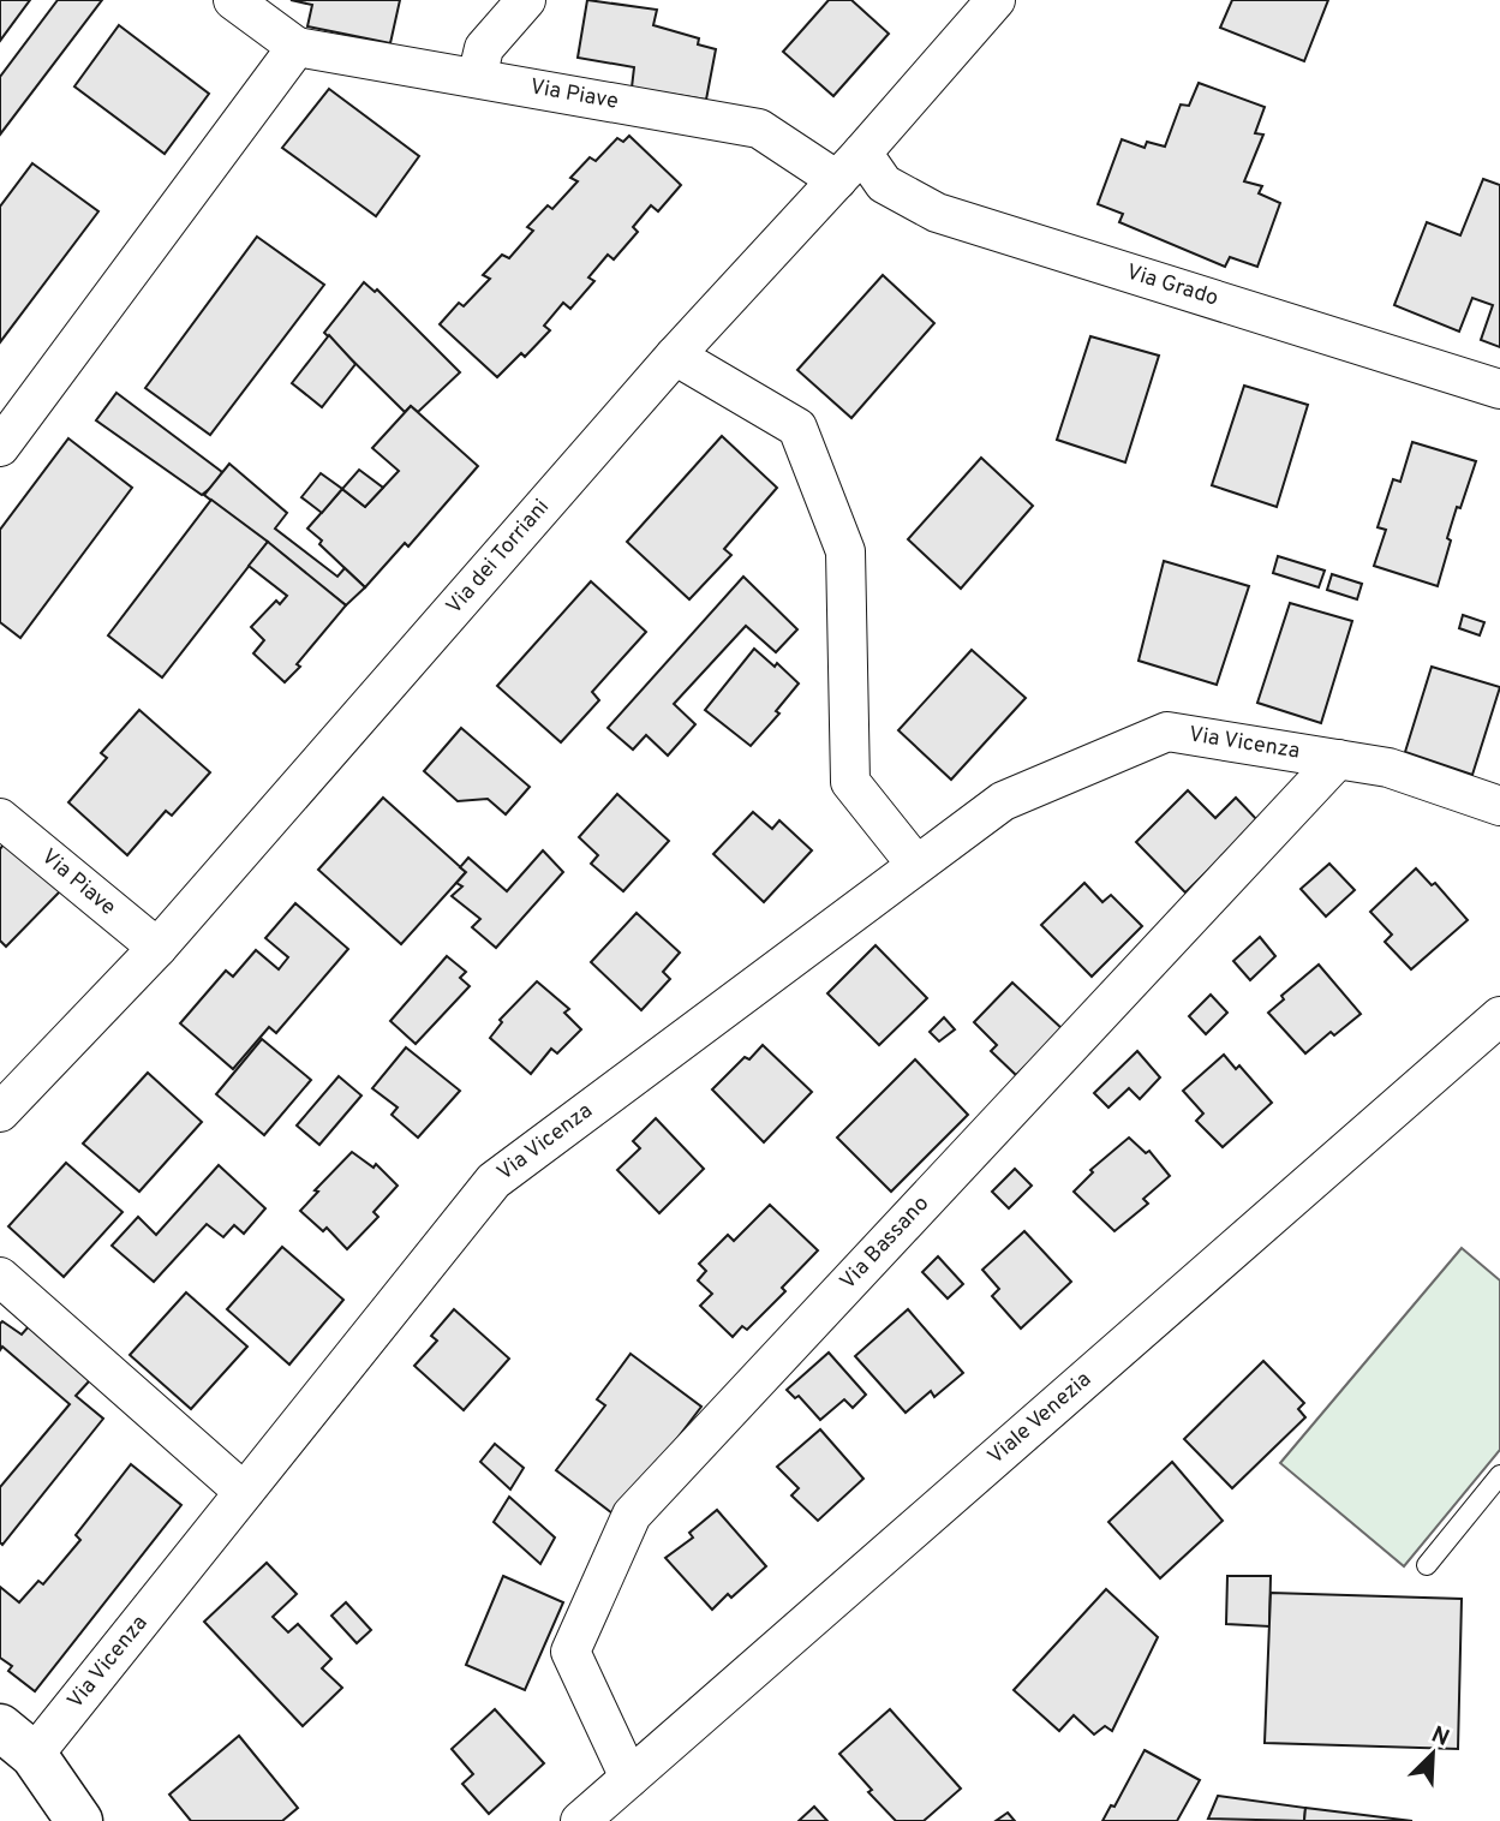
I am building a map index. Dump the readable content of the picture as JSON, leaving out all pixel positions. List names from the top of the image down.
{
  "streets": {
    "street": [
      "Via Piave",
      "Via Grado",
      "Via dei Torriani",
      "Via Vicenza",
      "Via Bassano",
      "Viale Venezia"
    ]
  },
  "crossings": [
    ["Via Piave", "Via Grado"],
    ["Via Piave", "Via dei Torriani"],
    ["Via Grado", "Via dei Torriani"],
    ["Via Vicenza", "Via Bassano"],
    ["Via Bassano", "Viale Venezia"]
  ],
  "north": "top right"
}
